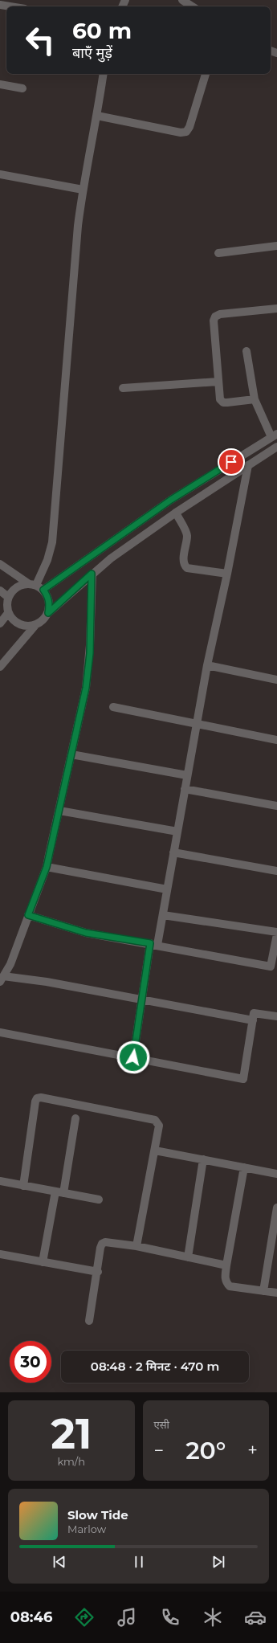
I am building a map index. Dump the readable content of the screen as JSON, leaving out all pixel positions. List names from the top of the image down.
{
  "page": {
    "turn": ["60 m", "बाएँ मुड़ें"],
    "limit": "30",
    "trip": "08:48 · 2 मिनट · 470 m",
    "tile": [
      ["21", "km/h"],
      "एसी"
    ],
    "heat": ["−", "20°", "+"],
    "song": ["Slow Tide", "Marlow"],
    "tabs": "08:46"
  }
}
